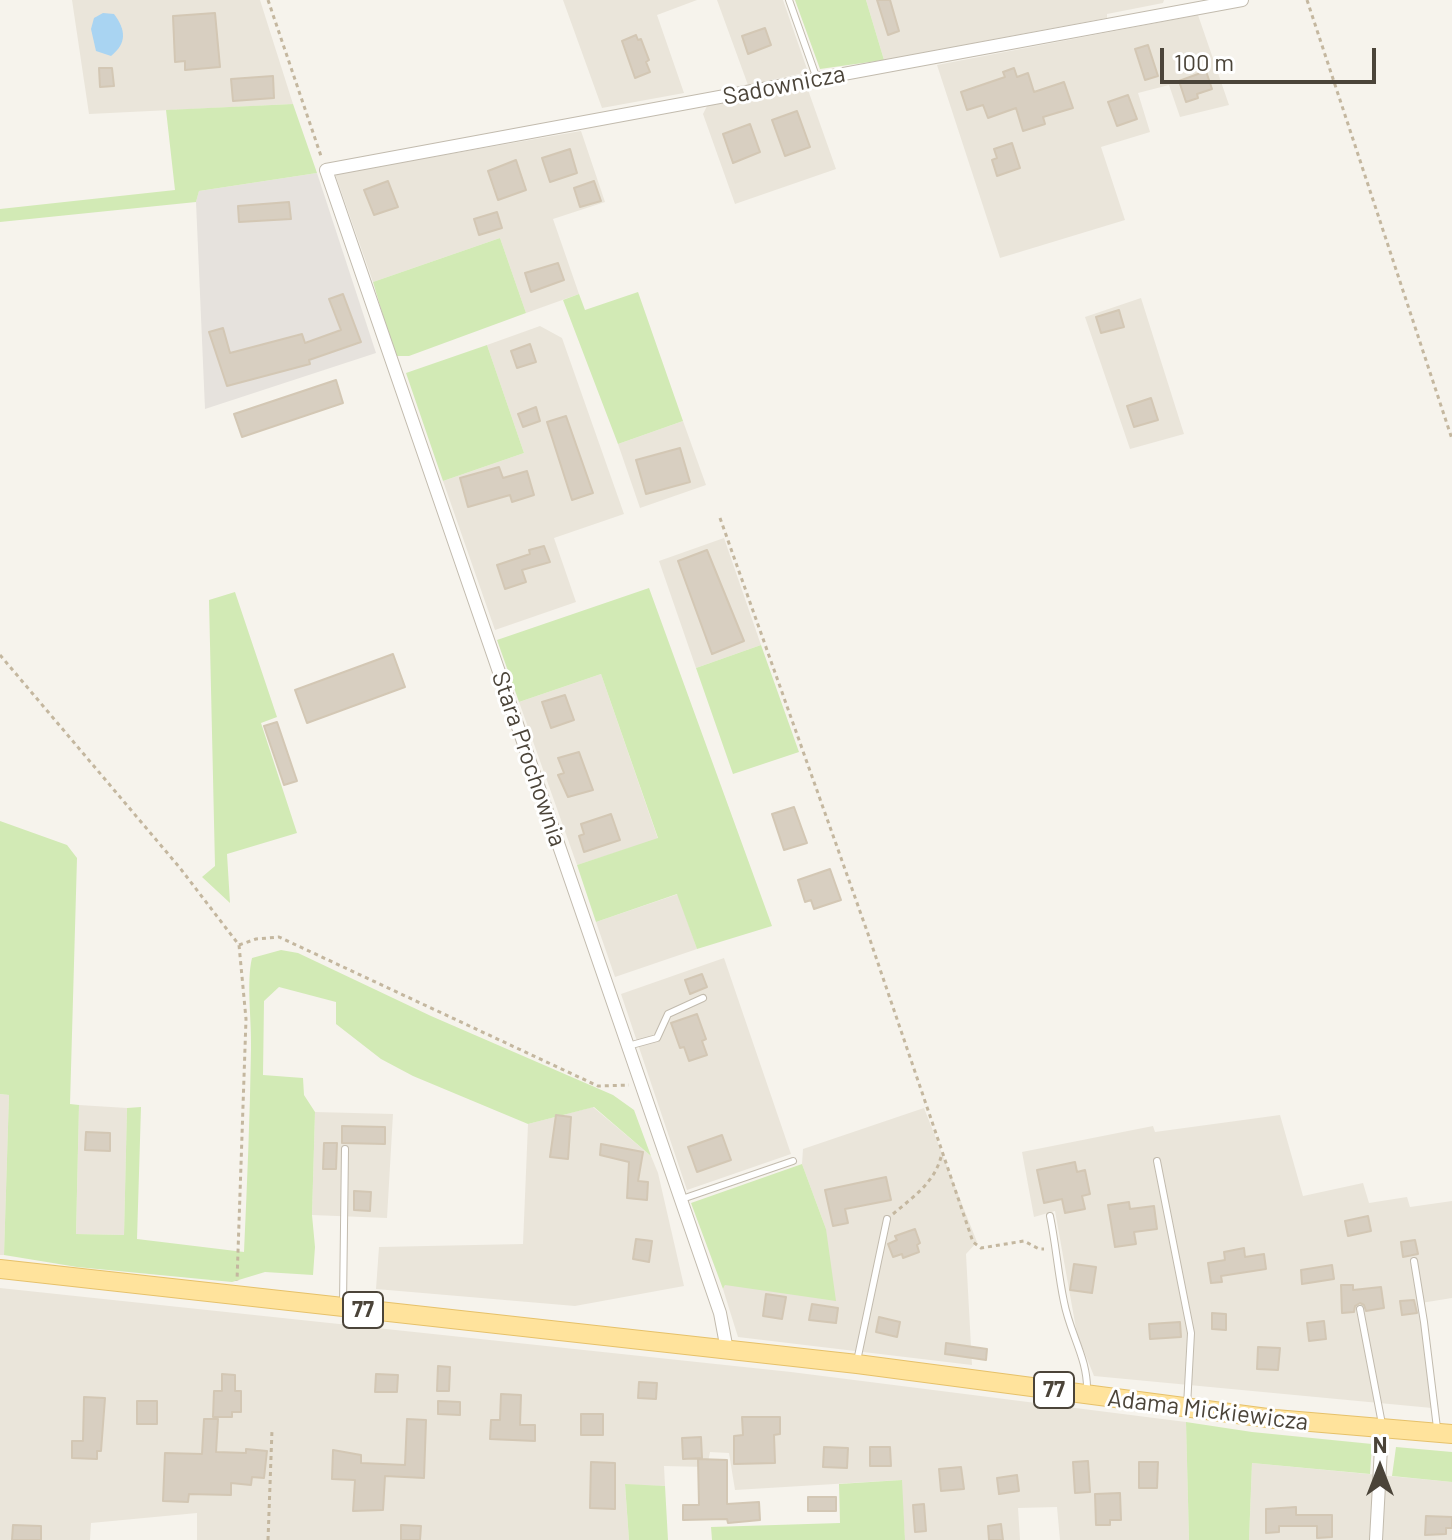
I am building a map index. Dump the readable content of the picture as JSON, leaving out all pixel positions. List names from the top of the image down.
{
  "streets": {
    "main road": ["77", "Adama Mickiewicza"],
    "street": ["Sadownicza", "Stara Prochownia"]
  },
  "crossings": [
    ["Sadownicza", "Stara Prochownia"],
    ["Stara Prochownia", "77"],
    ["Stara Prochownia", "Adama Mickiewicza"],
    ["77", "Adama Mickiewicza"]
  ],
  "scale_bar": "100 m",
  "north": "top"
}
